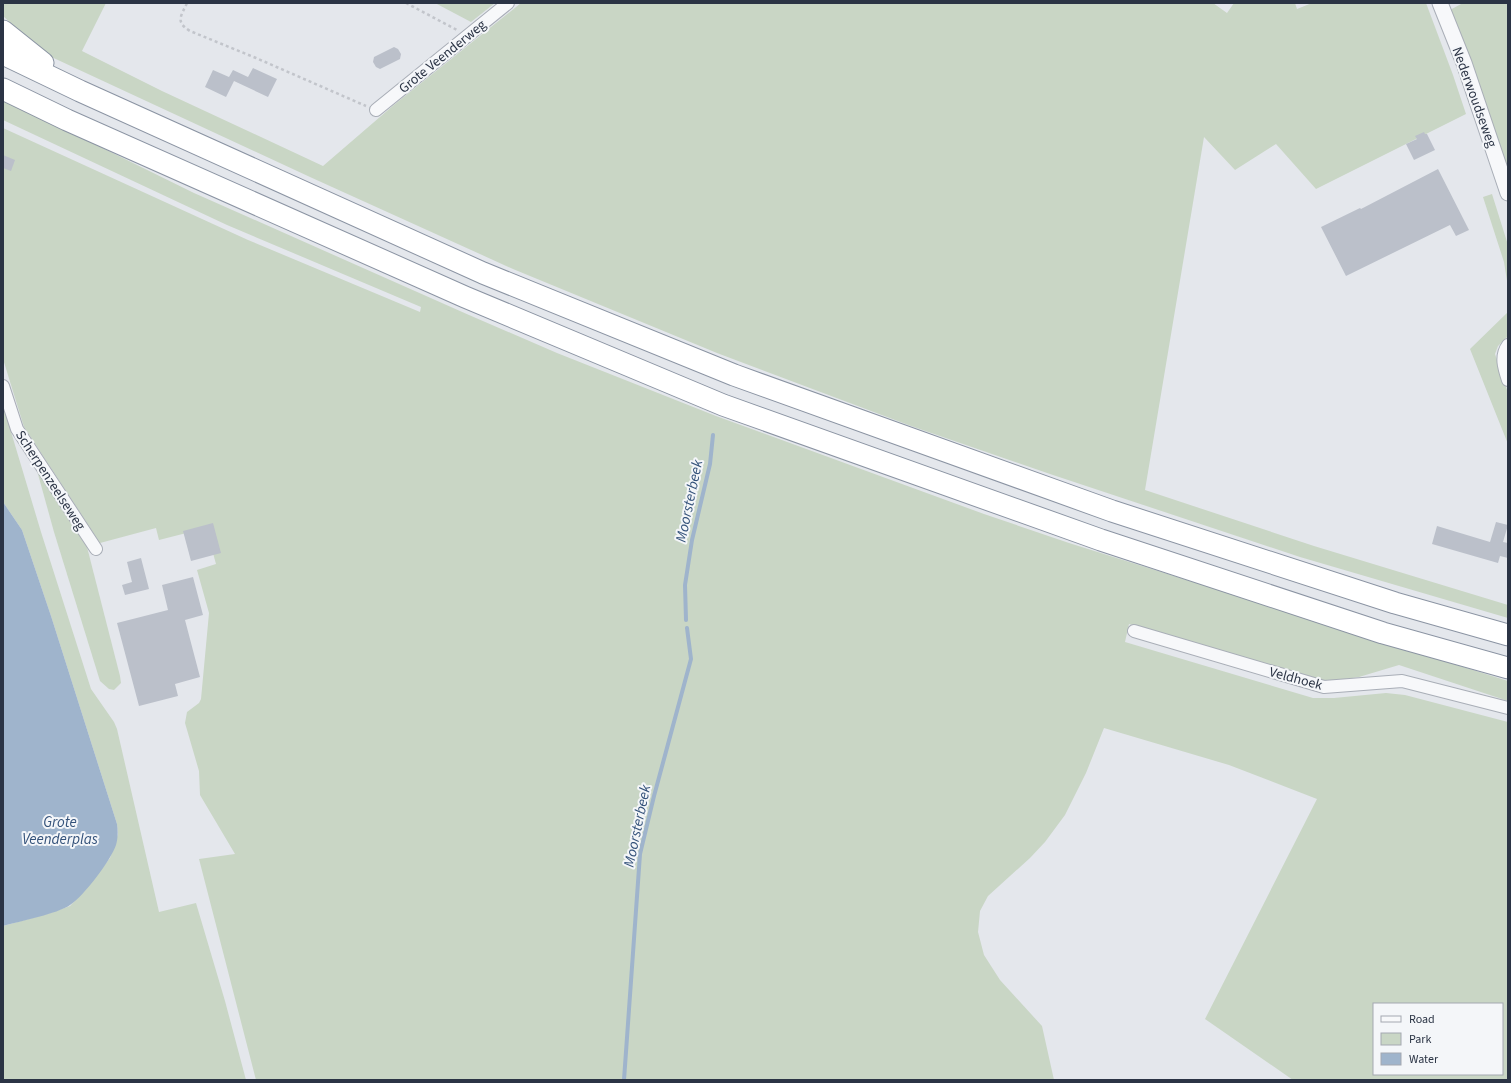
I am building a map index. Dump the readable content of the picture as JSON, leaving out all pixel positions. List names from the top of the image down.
{
  "streets": {
    "street": [
      "Grote Veenderweg",
      "Nederwoudseweg",
      "Scherpenzeelseweg",
      "Veldhoek"
    ]
  },
  "water": ["Moorsterbeek", "Grote Veenderplas"],
  "legend": ["Road", "Park", "Water"]
}
